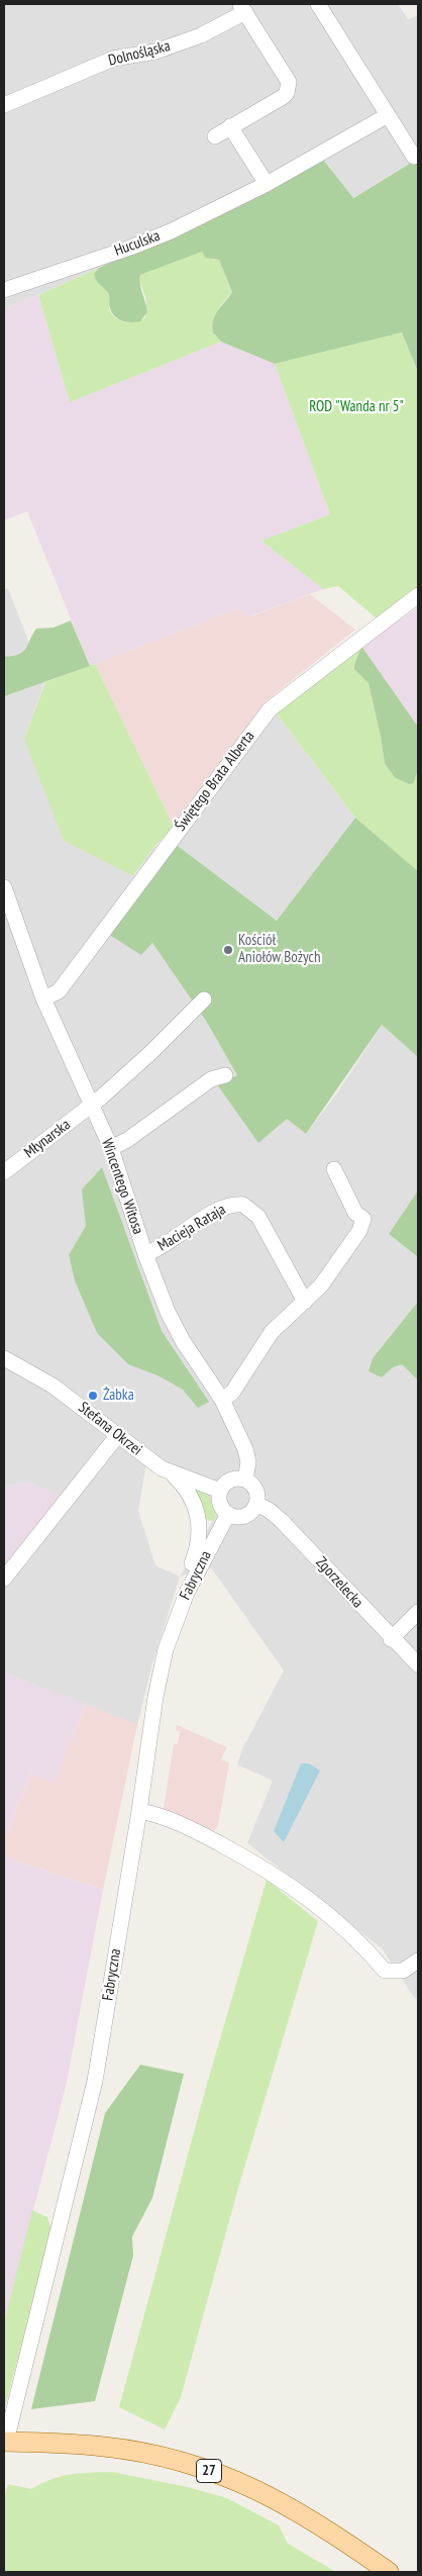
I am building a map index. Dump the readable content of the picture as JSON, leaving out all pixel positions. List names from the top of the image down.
{
  "streets": {
    "main road": ["27"],
    "street": [
      "Dolnośląska",
      "Huculska",
      "Świętego Brata Alberta",
      "Młynarska",
      "Wincentego Witosa",
      "Macieja Rataja",
      "Stefana Okrzei",
      "Fabryczna",
      "Zgorzelecka"
    ]
  },
  "crossings": [
    ["Świętego Brata Alberta", "Wincentego Witosa"],
    ["Młynarska", "Wincentego Witosa"],
    ["Wincentego Witosa", "Macieja Rataja"],
    ["Wincentego Witosa", "Stefana Okrzei"],
    ["Wincentego Witosa", "Fabryczna"],
    ["Wincentego Witosa", "Zgorzelecka"],
    ["Stefana Okrzei", "Fabryczna"],
    ["Stefana Okrzei", "Zgorzelecka"],
    ["Fabryczna", "Zgorzelecka"],
    ["Fabryczna", "27"]
  ],
  "parks": ["ROD \"Wanda nr 5\""],
  "places": ["Kościół Aniołów Bożych", "Żabka"]
}
